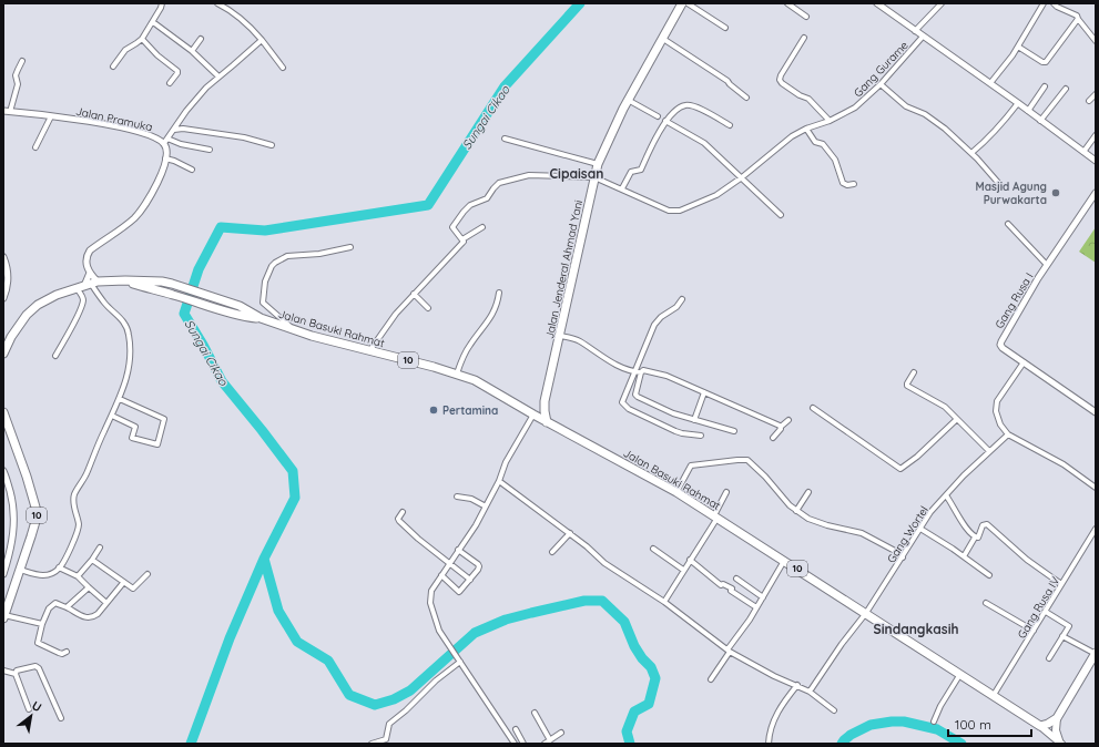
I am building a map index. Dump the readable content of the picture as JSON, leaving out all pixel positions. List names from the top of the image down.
{
  "streets": {
    "highway": ["Jalan Jenderal Ahmad Yani", "Jalan Basuki Rahmat", "10"],
    "street": [
      "Gang Gurame",
      "Jalan Pramuka",
      "Gang Rusa I",
      "Gang Wortel",
      "Gang Rusa IV"
    ]
  },
  "crossings": [
    ["Gang Gurame", "Jalan Jenderal Ahmad Yani"],
    ["Jalan Pramuka", "Jalan Basuki Rahmat"],
    ["Jalan Jenderal Ahmad Yani", "Jalan Basuki Rahmat"],
    ["Jalan Basuki Rahmat", "Gang Wortel"],
    ["Jalan Basuki Rahmat", "Gang Rusa IV"]
  ],
  "districts": ["Cipaisan", "Sindangkasih"],
  "water": ["Sungai Cikao"],
  "places": ["Masjid Agung Purwakarta", "Pertamina"],
  "scale_bar": "100 m",
  "north": "top right"
}
